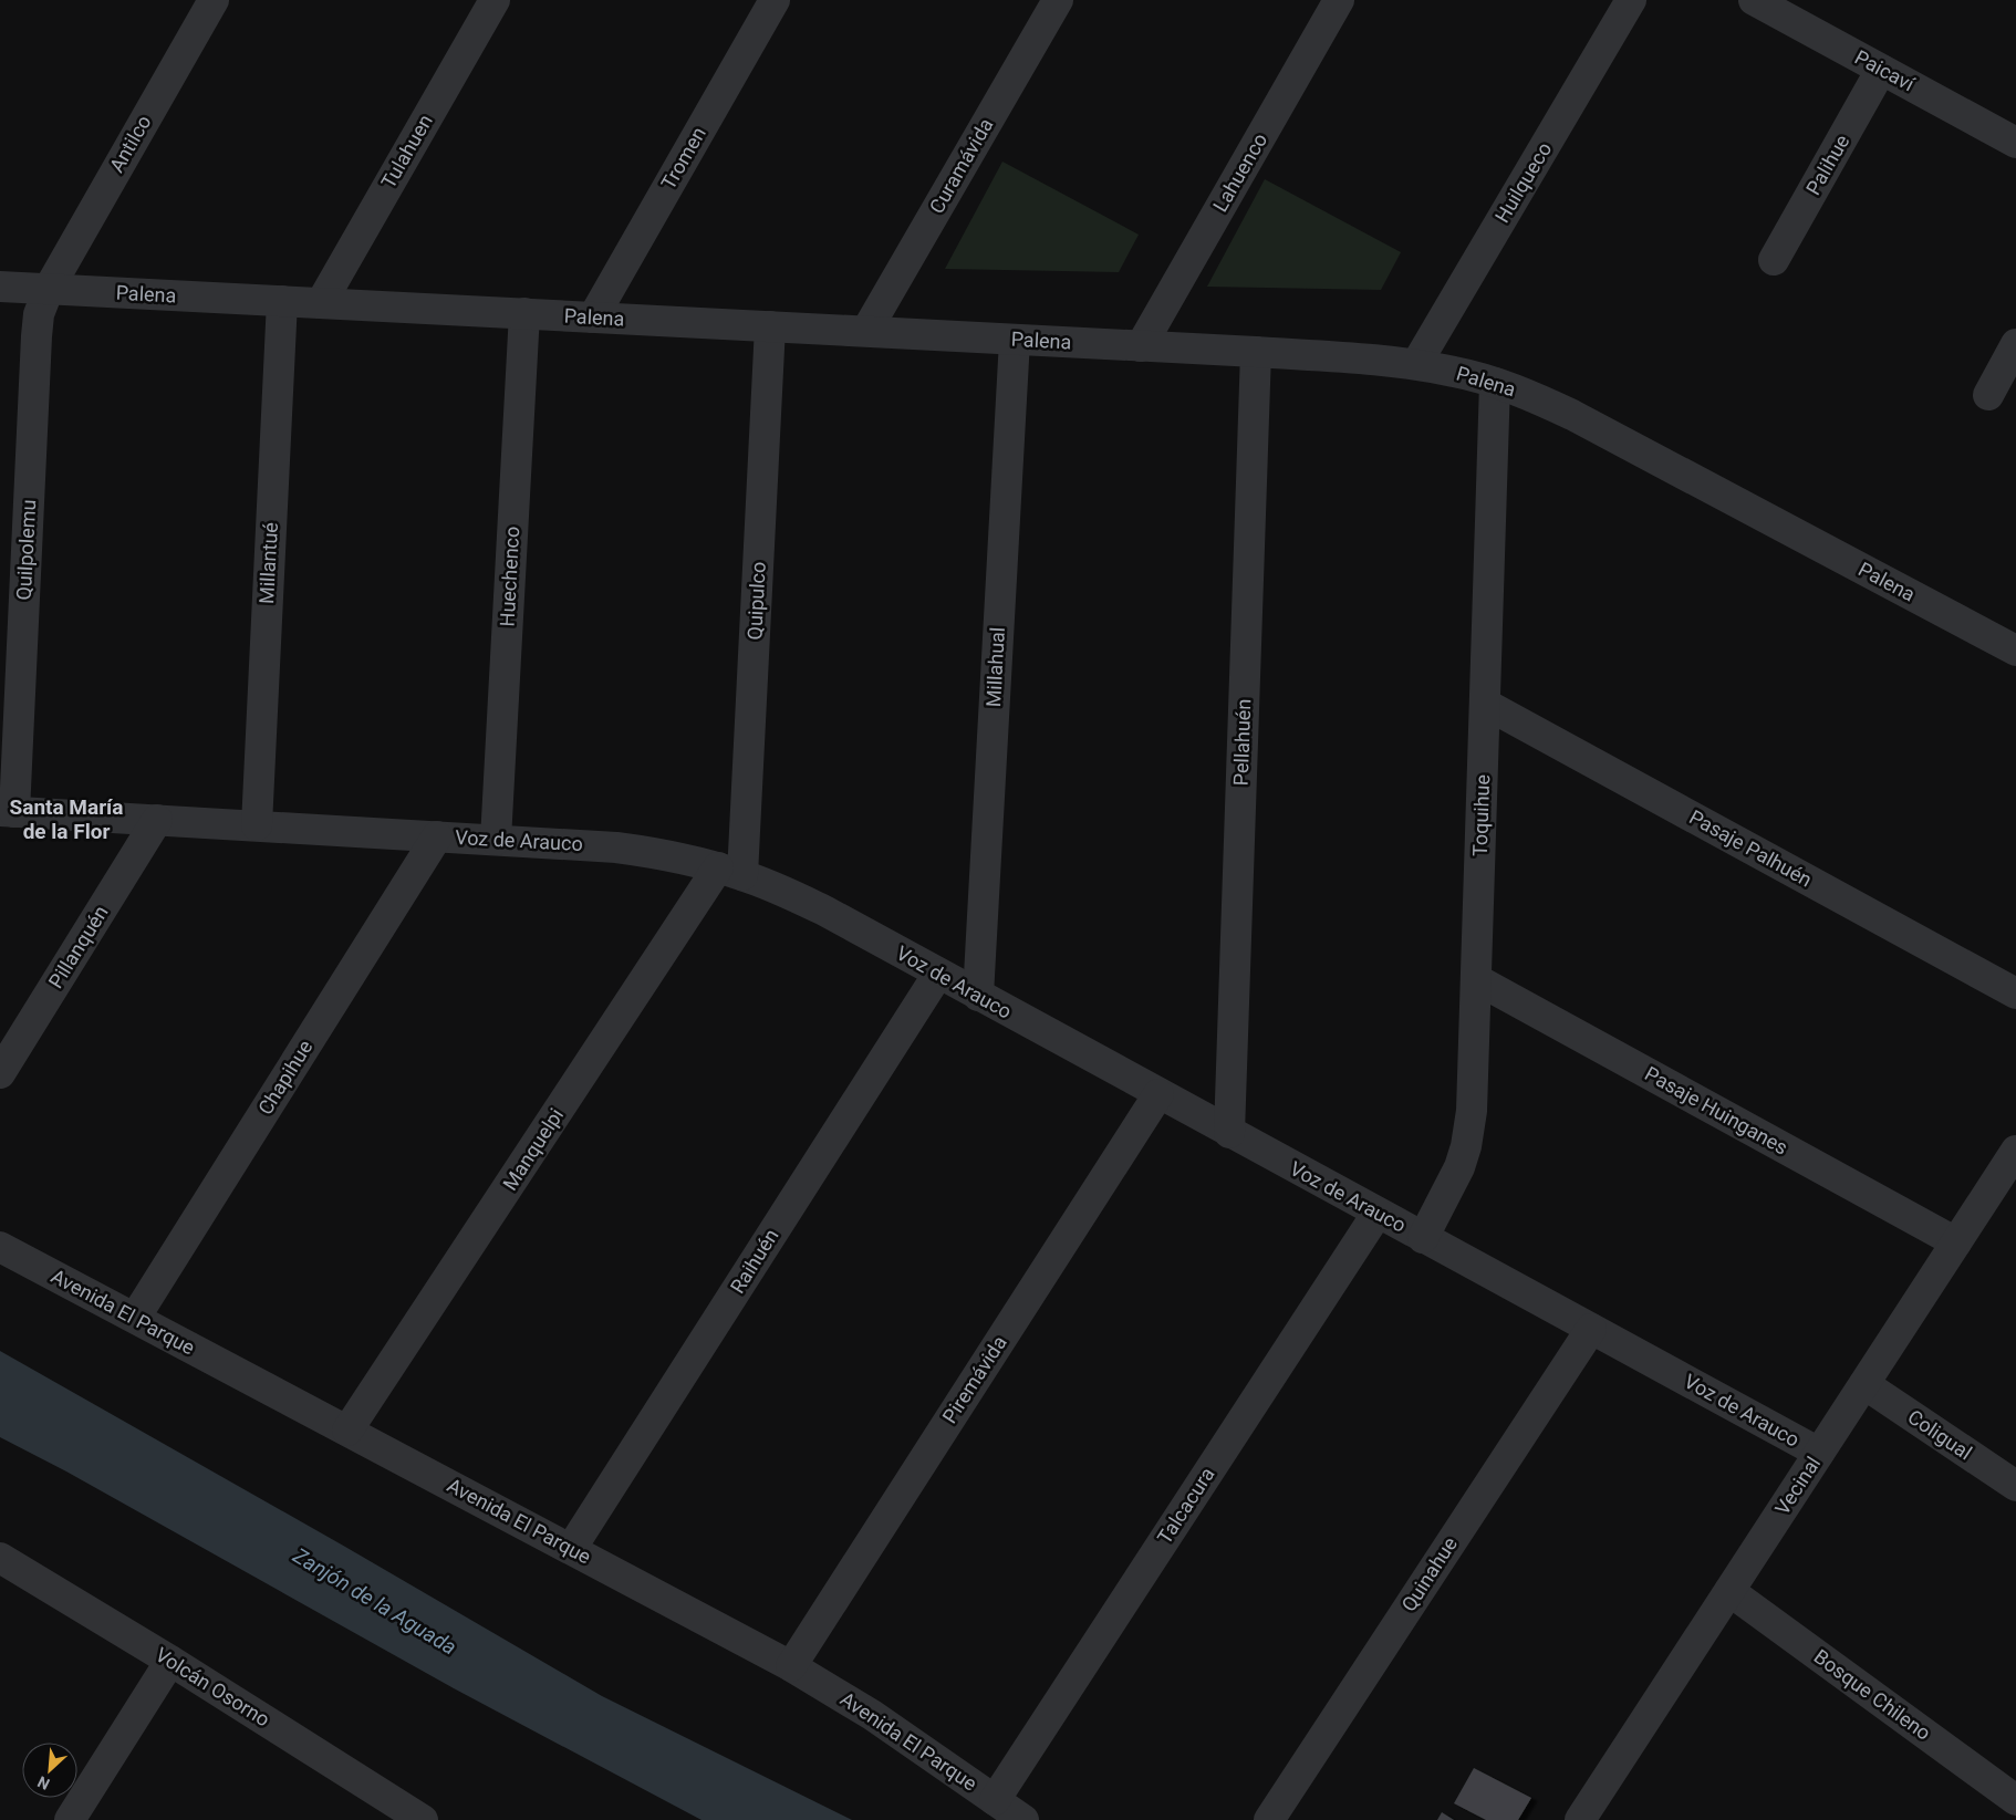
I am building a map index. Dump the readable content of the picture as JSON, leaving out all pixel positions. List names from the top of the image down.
{
  "streets": {
    "street": [
      "Paicaví",
      "Antilco",
      "Tulahuen",
      "Tromen",
      "Palihue",
      "Curamávida",
      "Lahuenco",
      "Huilqueco",
      "Palena",
      "Quilpolemu",
      "Millantué",
      "Huechenco",
      "Quipulco",
      "Millahual",
      "Pellahuén",
      "Toquihue",
      "Voz de Arauco",
      "Pasaje Palhuén",
      "Pillanquén",
      "Chapihue",
      "Pasaje Huinganes",
      "Manquelpi",
      "Raihuén",
      "Avenida El Parque",
      "Piremávida",
      "Coligual",
      "Vecinal",
      "Talcacura",
      "Quinahue",
      "Volcán Osorno",
      "Bosque Chileno"
    ]
  },
  "crossings": [
    ["Paicaví", "Palihue"],
    ["Antilco", "Palena"],
    ["Antilco", "Quilpolemu"],
    ["Tulahuen", "Palena"],
    ["Tromen", "Palena"],
    ["Curamávida", "Palena"],
    ["Lahuenco", "Palena"],
    ["Huilqueco", "Palena"],
    ["Palena", "Quilpolemu"],
    ["Palena", "Millantué"],
    ["Palena", "Huechenco"],
    ["Palena", "Quipulco"],
    ["Palena", "Millahual"],
    ["Palena", "Pellahuén"],
    ["Palena", "Toquihue"],
    ["Quilpolemu", "Voz de Arauco"],
    ["Millantué", "Voz de Arauco"],
    ["Huechenco", "Voz de Arauco"],
    ["Quipulco", "Voz de Arauco"],
    ["Quipulco", "Manquelpi"],
    ["Millahual", "Voz de Arauco"],
    ["Pellahuén", "Voz de Arauco"],
    ["Toquihue", "Voz de Arauco"],
    ["Toquihue", "Pasaje Palhuén"],
    ["Toquihue", "Pasaje Huinganes"],
    ["Voz de Arauco", "Pillanquén"],
    ["Voz de Arauco", "Chapihue"],
    ["Voz de Arauco", "Manquelpi"],
    ["Voz de Arauco", "Raihuén"],
    ["Voz de Arauco", "Piremávida"],
    ["Voz de Arauco", "Vecinal"],
    ["Voz de Arauco", "Talcacura"],
    ["Voz de Arauco", "Quinahue"],
    ["Chapihue", "Avenida El Parque"],
    ["Pasaje Huinganes", "Vecinal"],
    ["Manquelpi", "Avenida El Parque"],
    ["Raihuén", "Avenida El Parque"],
    ["Avenida El Parque", "Piremávida"],
    ["Avenida El Parque", "Talcacura"],
    ["Coligual", "Vecinal"],
    ["Vecinal", "Bosque Chileno"]
  ],
  "districts": ["Santa María de la Flor"],
  "water": ["Zanjón de la Aguada"],
  "north": "bottom left"
}
